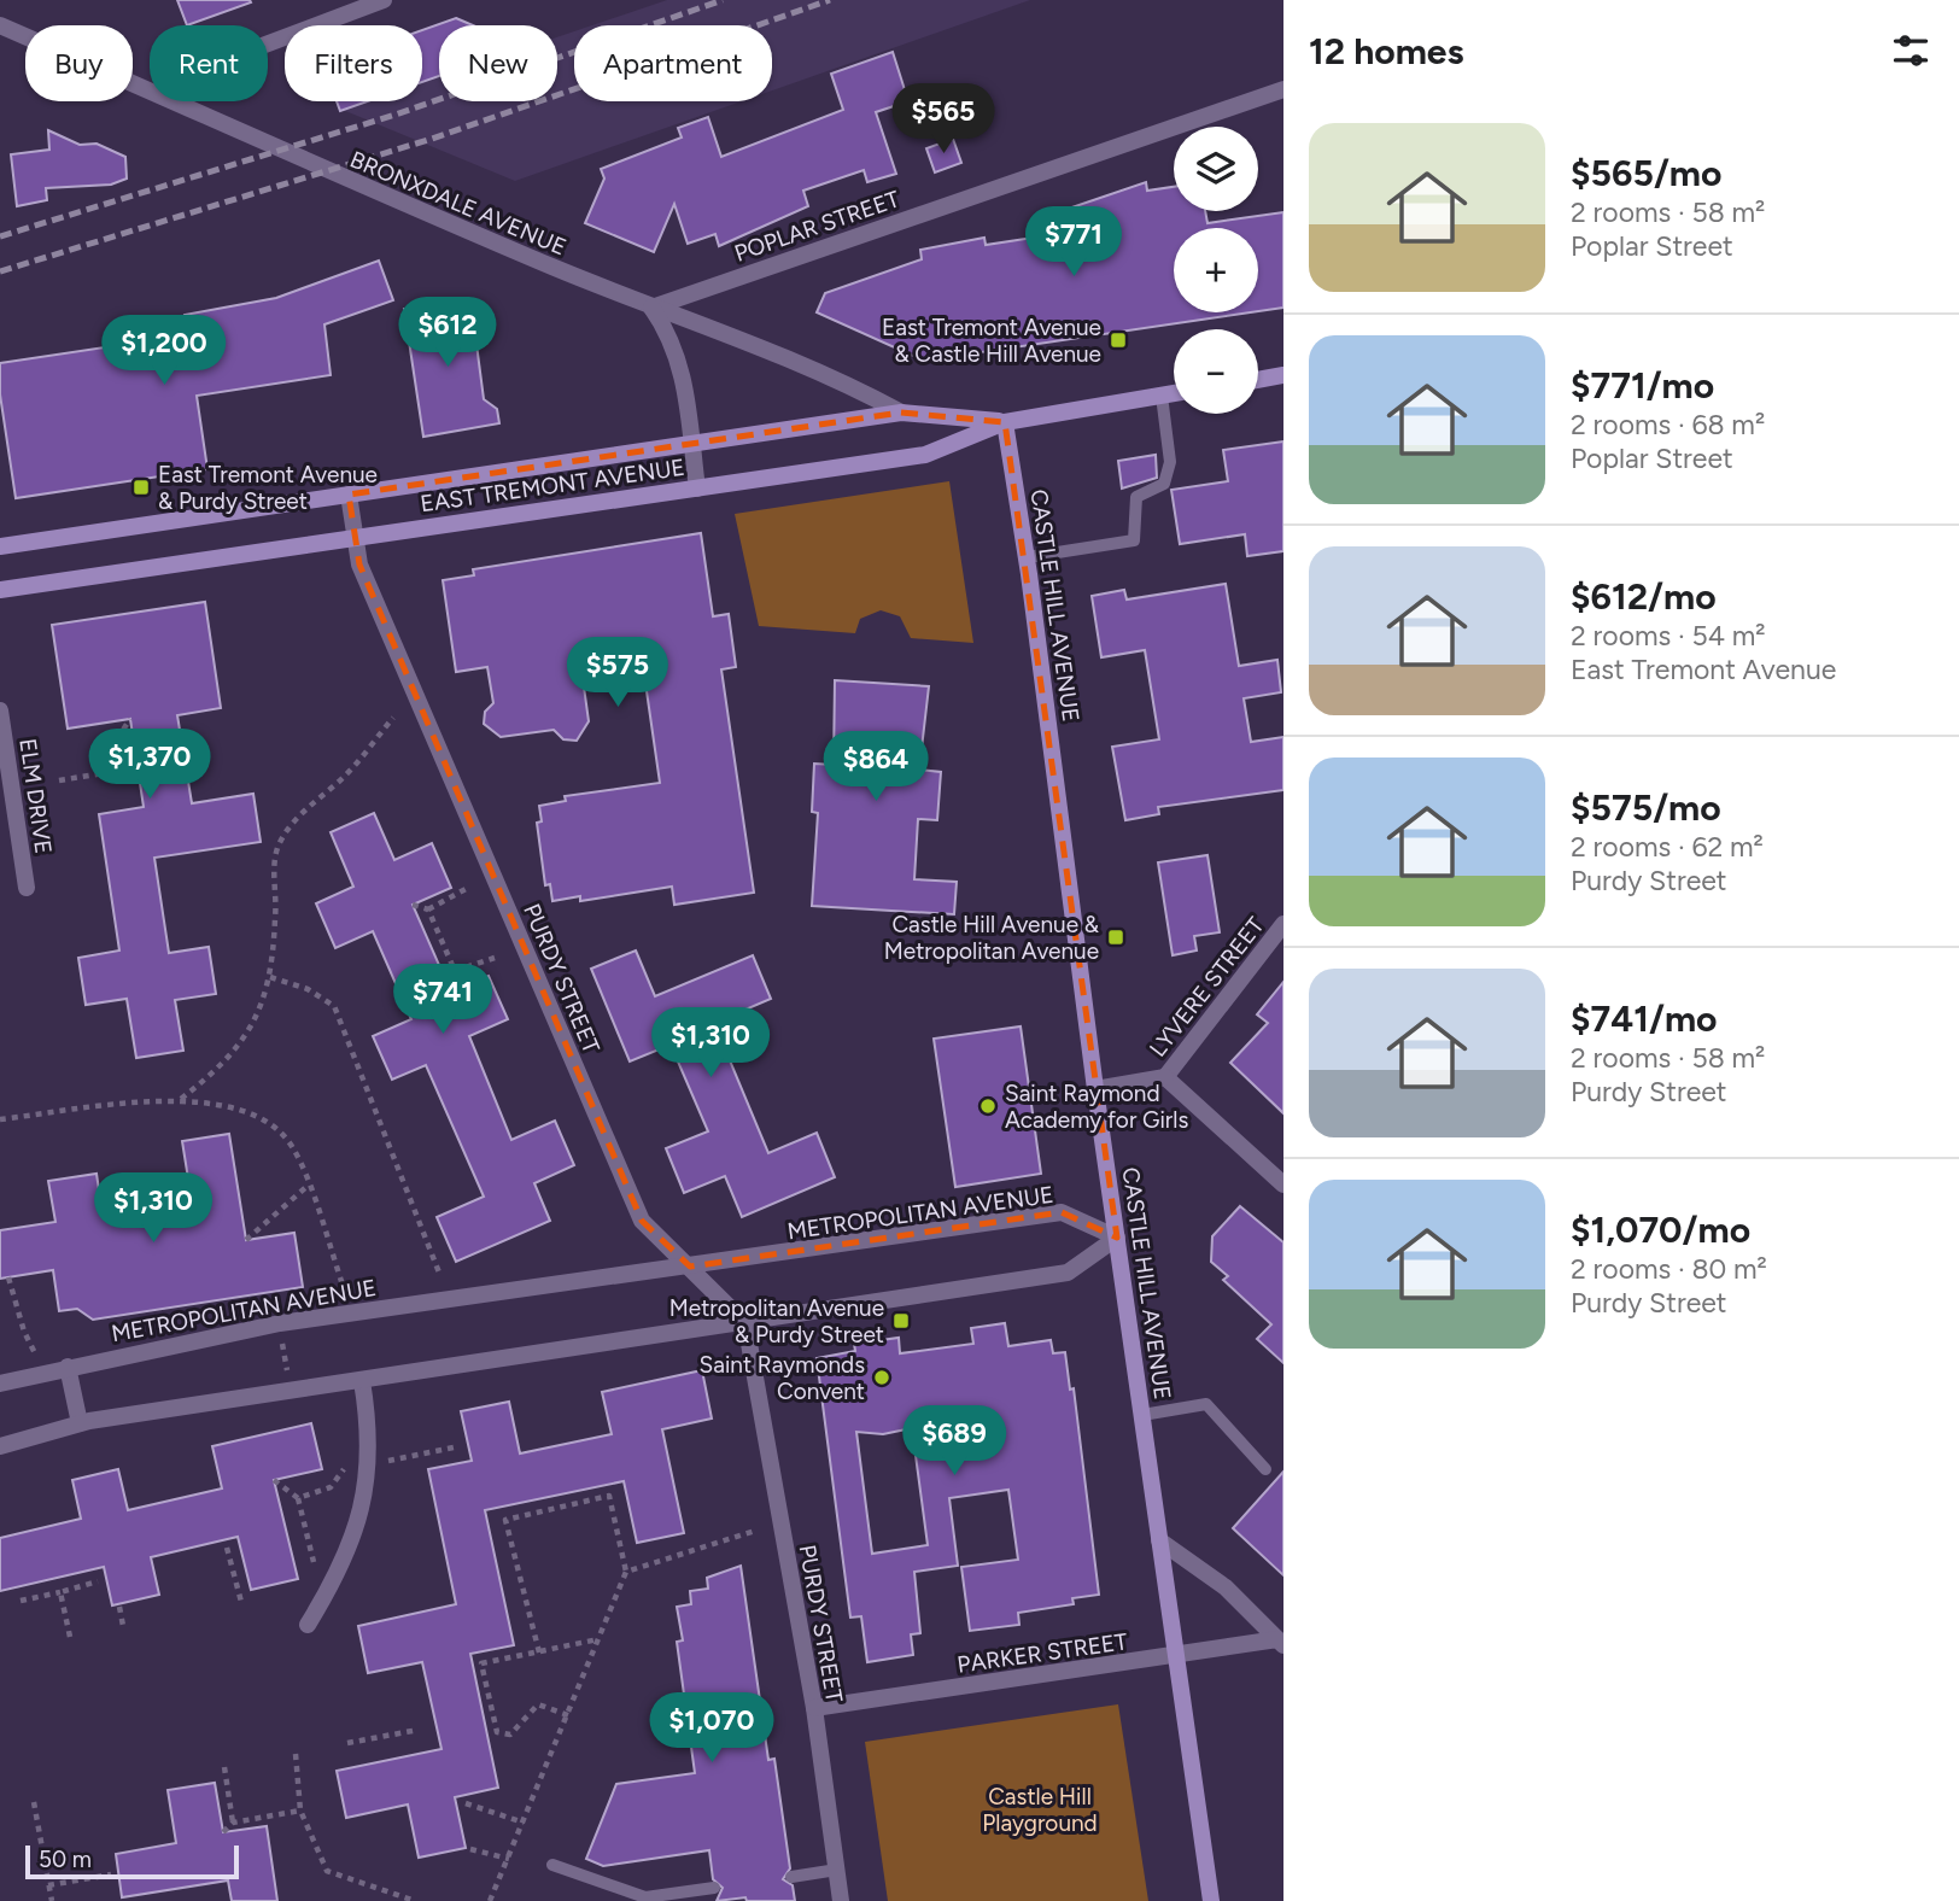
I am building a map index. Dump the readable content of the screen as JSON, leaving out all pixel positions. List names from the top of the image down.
{
  "streets": {
    "main road": ["EAST TREMONT AVENUE", "CASTLE HILL AVENUE"],
    "street": [
      "BRONXDALE AVENUE",
      "POPLAR STREET",
      "ELM DRIVE",
      "PURDY STREET",
      "LYVERE STREET",
      "METROPOLITAN AVENUE",
      "PARKER STREET"
    ]
  },
  "crossings": [
    ["BRONXDALE AVENUE", "POPLAR STREET"],
    ["BRONXDALE AVENUE", "EAST TREMONT AVENUE"],
    ["EAST TREMONT AVENUE", "CASTLE HILL AVENUE"],
    ["EAST TREMONT AVENUE", "PURDY STREET"],
    ["CASTLE HILL AVENUE", "METROPOLITAN AVENUE"],
    ["CASTLE HILL AVENUE", "PARKER STREET"],
    ["PURDY STREET", "METROPOLITAN AVENUE"],
    ["PURDY STREET", "PARKER STREET"]
  ],
  "parks": ["Castle Hill Playground"],
  "places": {
    "transit": [
      "East Tremont Avenue & Castle Hill Avenue",
      "East Tremont Avenue & Purdy Street",
      "Castle Hill Avenue & Metropolitan Avenue",
      "Metropolitan Avenue & Purdy Street"
    ],
    "other": ["Saint Raymond Academy for Girls", "Saint Raymonds Convent"]
  },
  "scale_bar": "50 m",
  "page": {
    "heading": "12 homes",
    "chip": [
      "Buy",
      "Rent",
      "Filters",
      "New",
      "Apartment"
    ],
    "price": [
      "$565",
      "$771",
      "$612",
      "$1,200",
      "$575",
      "$1,370",
      "$864",
      "$741",
      "$1,310",
      "$1,310",
      "$689",
      "$1,070"
    ],
    "list": [
      {
        "name": "$565/mo",
        "note": "2 rooms · 58 m² · Poplar Street"
      },
      {
        "name": "$771/mo",
        "note": "2 rooms · 68 m² · Poplar Street"
      },
      {
        "name": "$612/mo",
        "note": "2 rooms · 54 m² · East Tremont Avenue"
      },
      {
        "name": "$575/mo",
        "note": "2 rooms · 62 m² · Purdy Street"
      },
      {
        "name": "$741/mo",
        "note": "2 rooms · 58 m² · Purdy Street"
      },
      {
        "name": "$1,070/mo",
        "note": "2 rooms · 80 m² · Purdy Street"
      }
    ],
    "map_buttons": ["+", "−"],
    "scale": "50 m"
  }
}
